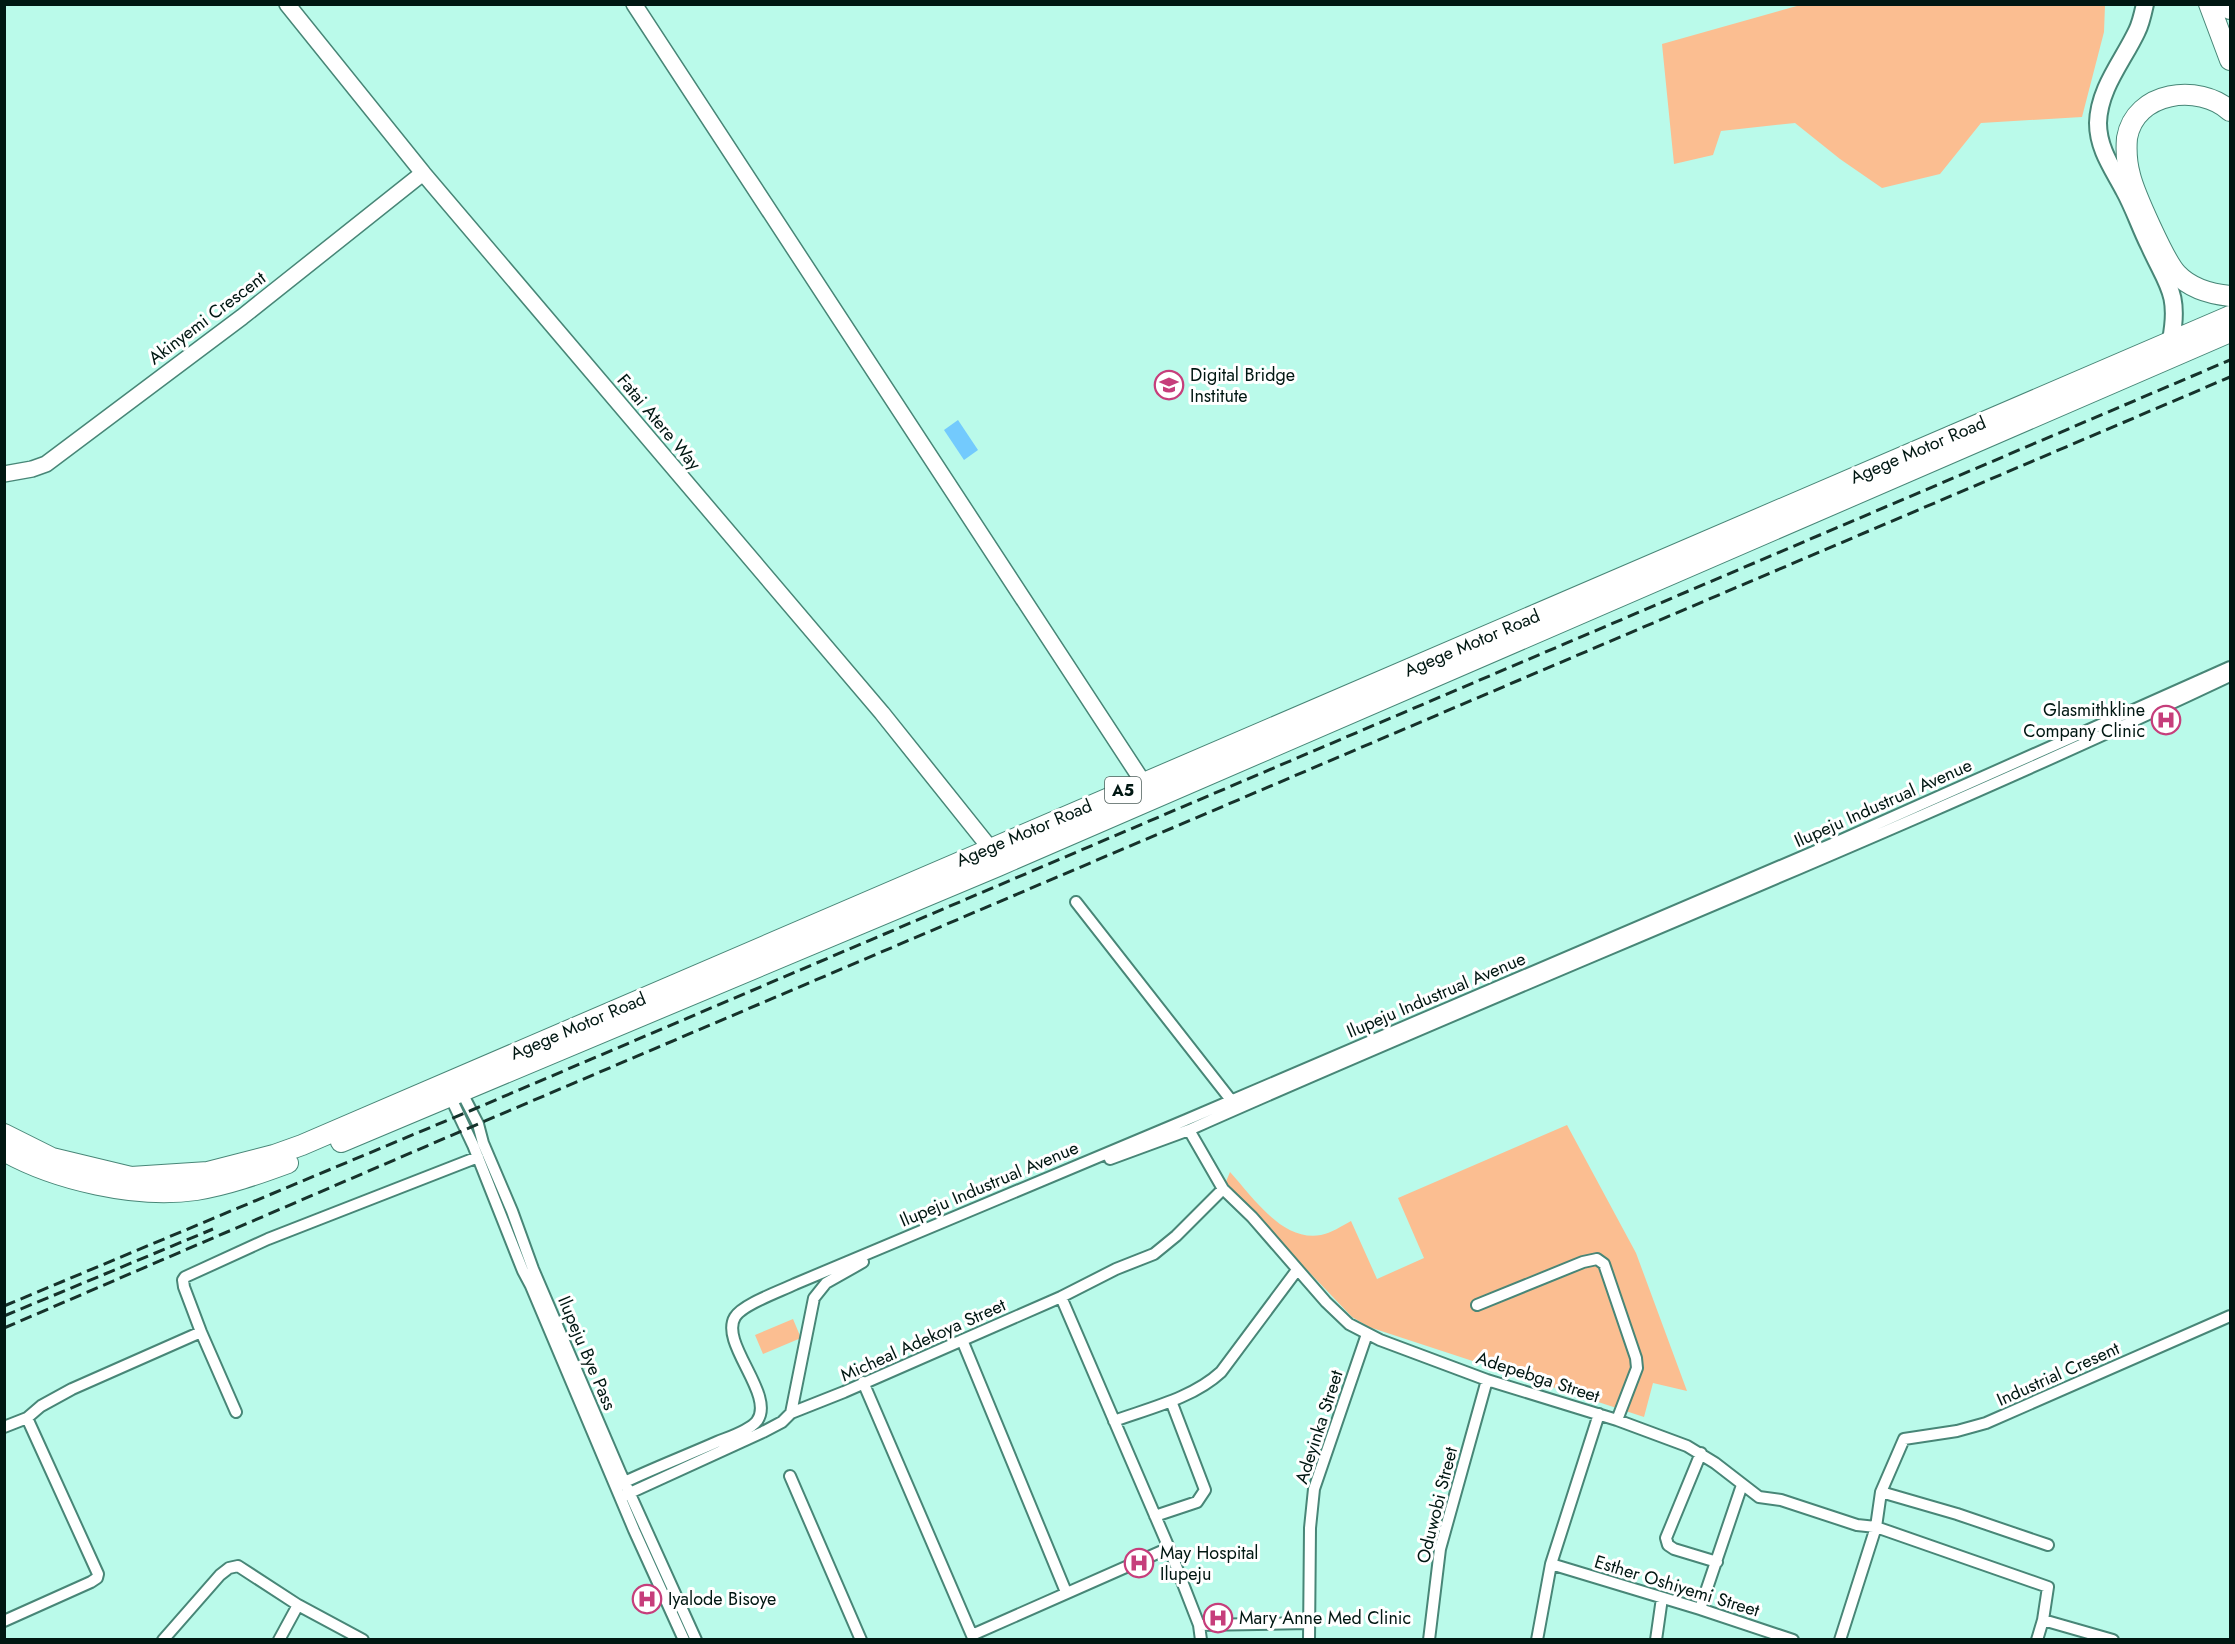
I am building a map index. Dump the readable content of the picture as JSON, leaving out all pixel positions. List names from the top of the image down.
{
  "streets": {
    "highway": ["Agege Motor Road", "A5"],
    "street": [
      "Akinyemi Crescent",
      "Fatai Atere Way",
      "Ilupeju Industrual Avenue",
      "Micheal Adekoya Street",
      "Ilupeju Bye Pass",
      "Industrial Cresent",
      "Adepebga Street",
      "Adeyinka Street",
      "Oduwobi Street",
      "Esther Oshiyemi Street"
    ]
  },
  "crossings": [
    ["Akinyemi Crescent", "Fatai Atere Way"],
    ["Fatai Atere Way", "Agege Motor Road"],
    ["Agege Motor Road", "Ilupeju Bye Pass"],
    ["Ilupeju Industrual Avenue", "Micheal Adekoya Street"],
    ["Ilupeju Industrual Avenue", "Ilupeju Bye Pass"],
    ["Ilupeju Industrual Avenue", "Adepebga Street"],
    ["Micheal Adekoya Street", "Ilupeju Bye Pass"],
    ["Micheal Adekoya Street", "Adepebga Street"],
    ["Adepebga Street", "Adeyinka Street"],
    ["Adepebga Street", "Oduwobi Street"]
  ],
  "places": {
    "school or university": ["Digital Bridge Institute"],
    "hospital": [
      "Glasmithkline Company Clinic",
      "May Hospital Ilupeju",
      "Iyalode Bisoye",
      "Mary Anne Med Clinic"
    ]
  }
}
